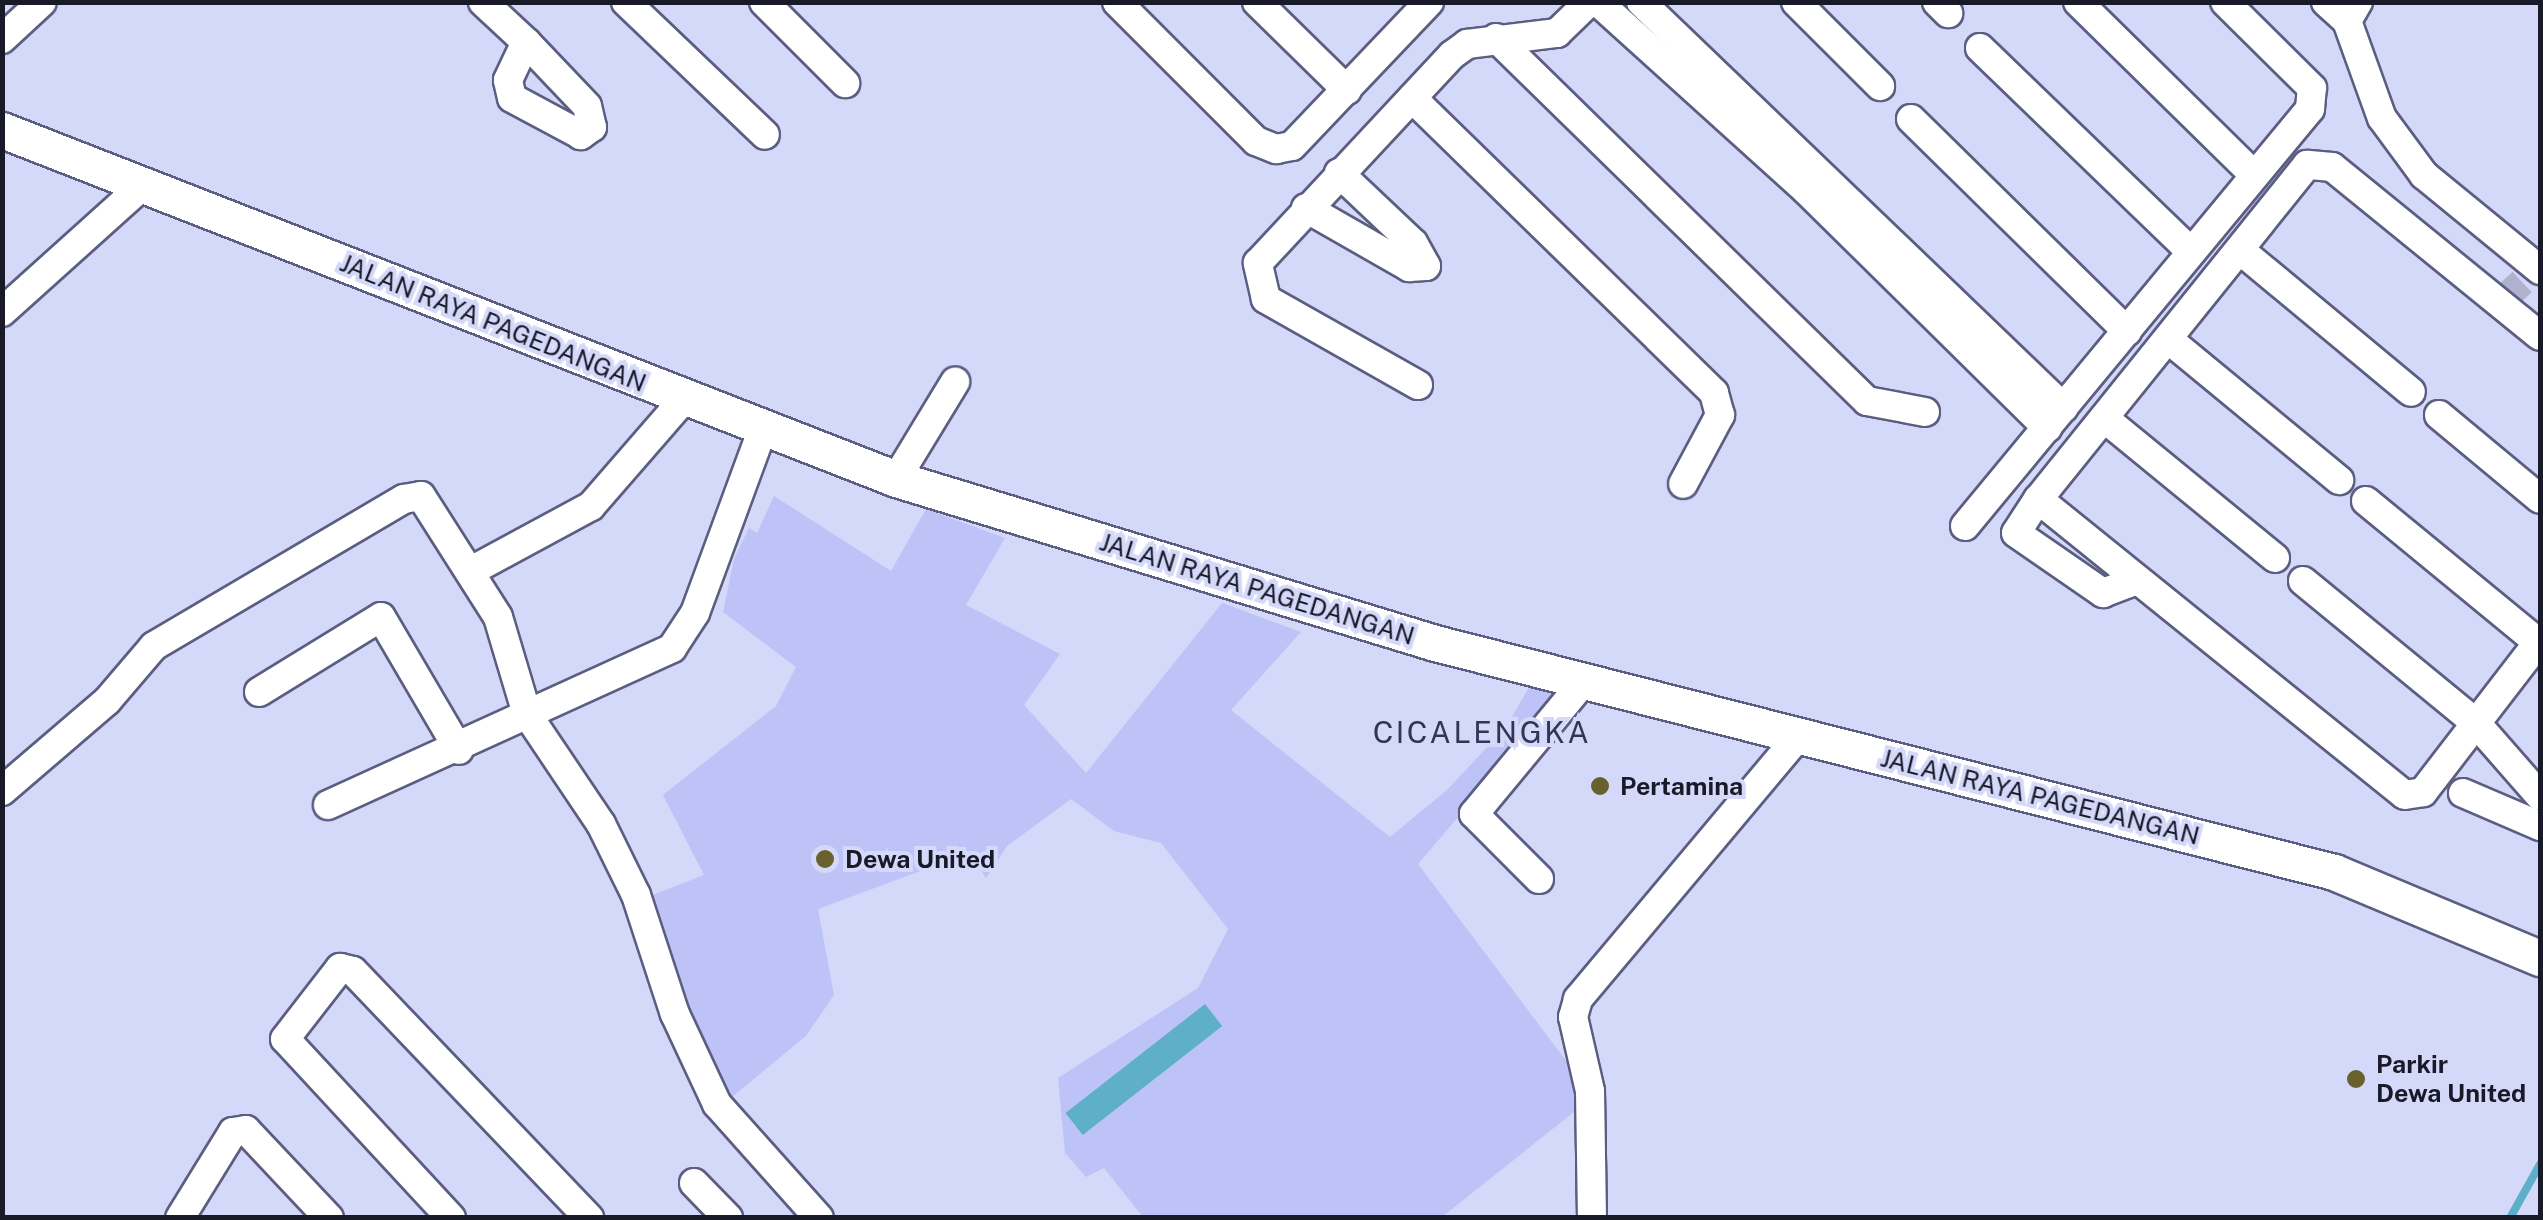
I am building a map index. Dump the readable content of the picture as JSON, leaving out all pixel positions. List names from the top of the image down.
{
  "streets": {
    "street": ["JALAN RAYA PAGEDANGAN"]
  },
  "districts": ["CICALENGKA"],
  "places": ["Pertamina", "Dewa United", "Parkir Dewa United"]
}
